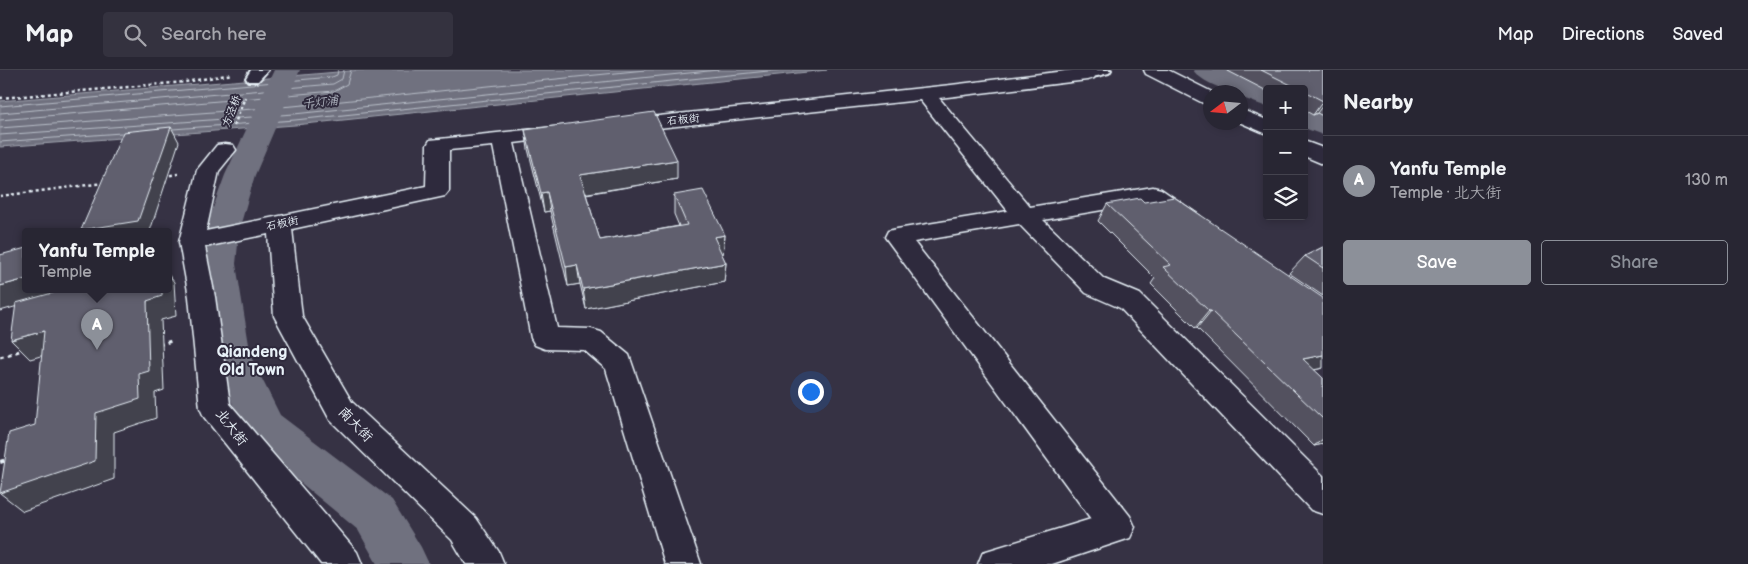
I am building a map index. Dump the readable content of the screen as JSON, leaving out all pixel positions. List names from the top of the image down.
{
  "streets": {
    "street": ["石板街", "南大街", "北大街"],
    "path": ["方泾桥"]
  },
  "crossings": [
    ["方泾桥", "北大街"],
    ["石板街", "南大街"],
    ["石板街", "北大街"]
  ],
  "districts": ["Qiandeng Old Town"],
  "water": ["千灯浦"],
  "north": "left",
  "page": {
    "header": "Map",
    "search": "Search here",
    "nav": ["Map", "Directions", "Saved"],
    "heading": "Nearby",
    "map_buttons": ["+", "−"],
    "list": [
      {
        "mark": "A",
        "name": "Yanfu Temple",
        "note": "Temple · 北大街",
        "value": "130 m"
      }
    ],
    "buttons": ["Save", "Share"],
    "popup": ["Yanfu Temple", "Temple"],
    "pins": "A"
  }
}
